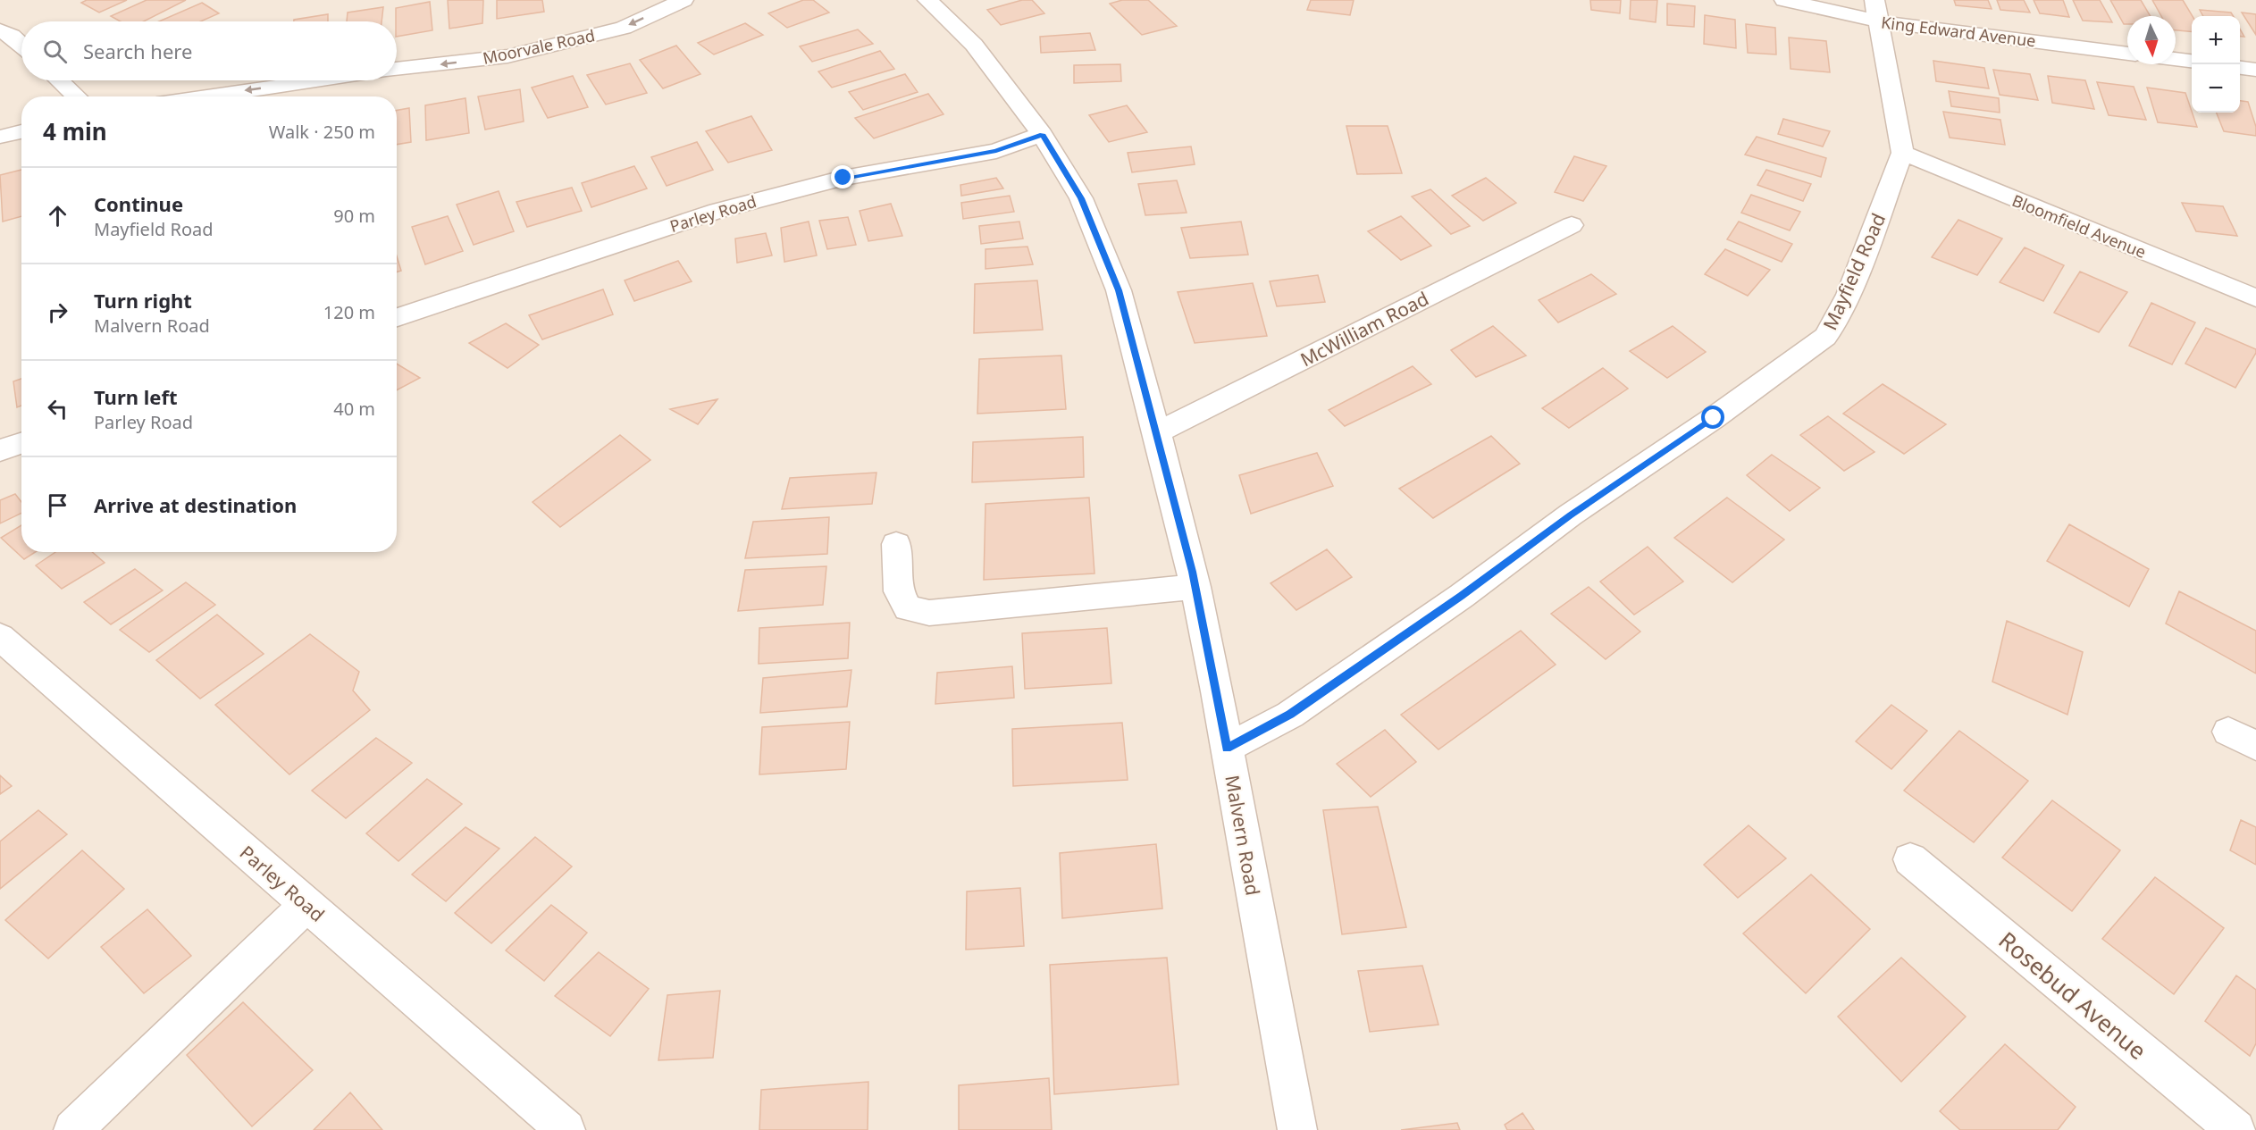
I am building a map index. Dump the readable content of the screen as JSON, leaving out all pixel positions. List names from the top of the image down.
{
  "streets": {
    "street": [
      "King Edward Avenue",
      "Moorvale Road",
      "Parley Road",
      "Bloomfield Avenue",
      "Mayfield Road",
      "McWilliam Road",
      "Malvern Road",
      "Rosebud Avenue"
    ]
  },
  "crossings": [
    ["Parley Road", "Malvern Road"],
    ["Bloomfield Avenue", "Mayfield Road"],
    ["Mayfield Road", "Malvern Road"],
    ["McWilliam Road", "Malvern Road"]
  ],
  "one_way": ["Moorvale Road"],
  "north": "bottom",
  "page": {
    "map_buttons": ["+", "−"],
    "search": "Search here",
    "heading": ["4 min", "Walk · 250 m"],
    "list": [
      ["Continue", "Mayfield Road", "90 m"],
      ["Turn right", "Malvern Road", "120 m"],
      ["Turn left", "Parley Road", "40 m"],
      "Arrive at destination"
    ]
  }
}
